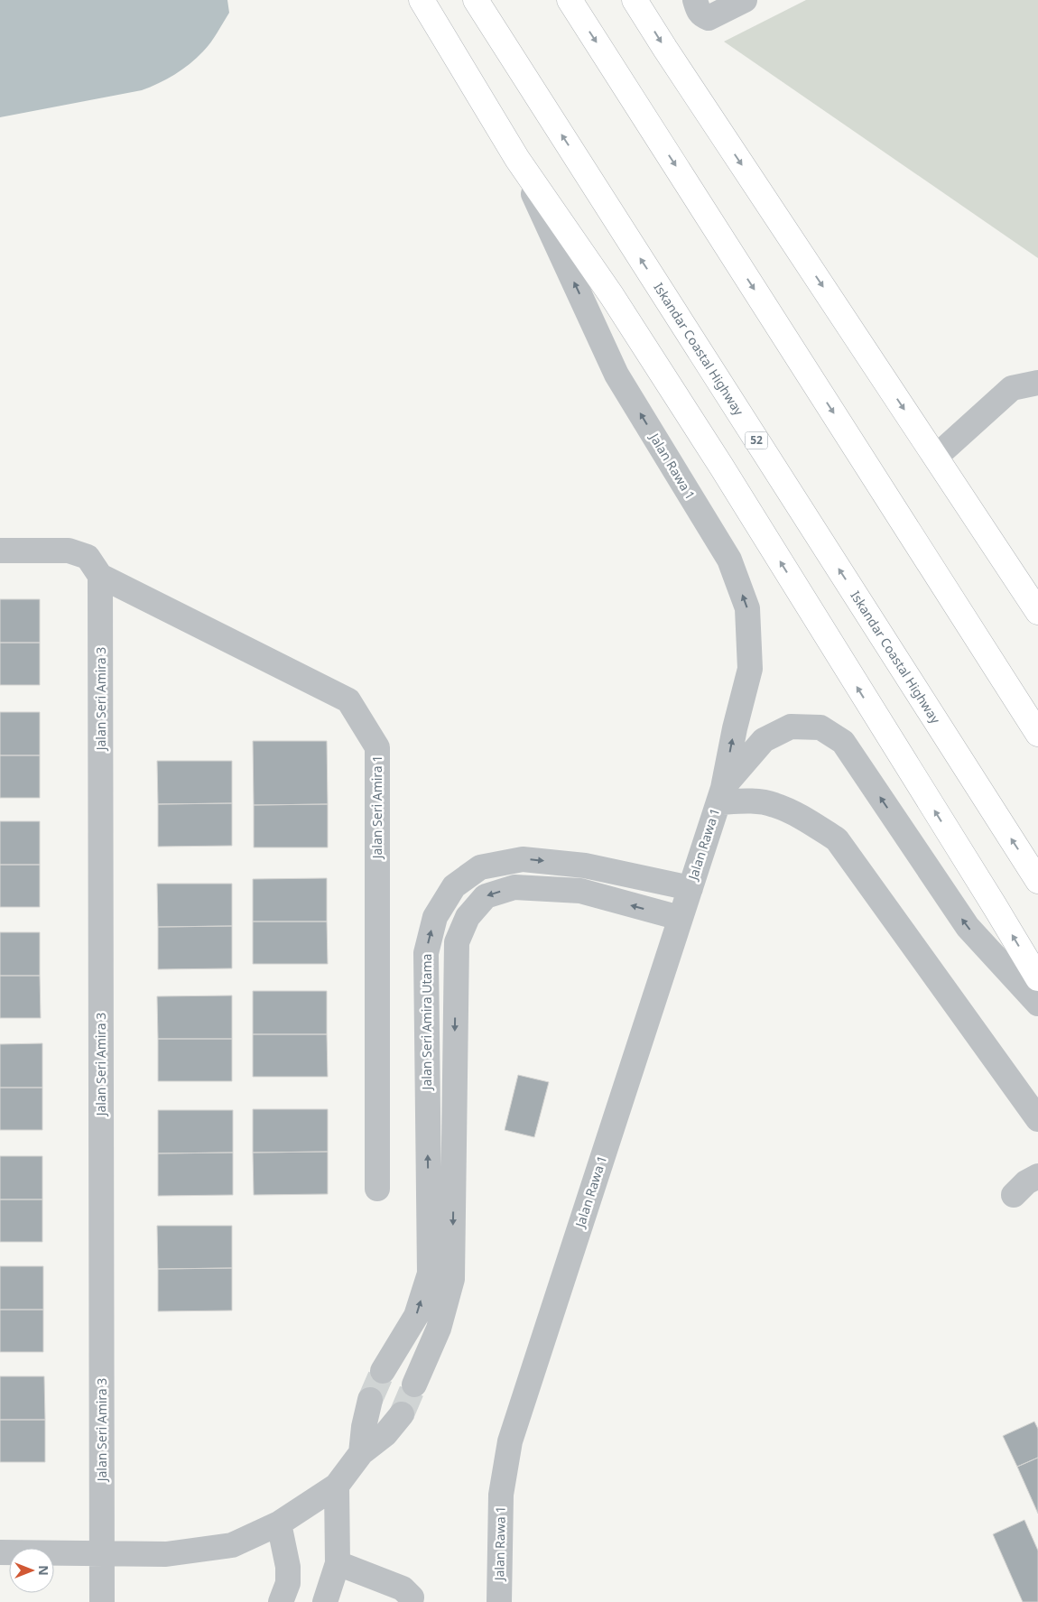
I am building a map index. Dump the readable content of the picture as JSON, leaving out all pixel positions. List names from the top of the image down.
{
  "streets": {
    "main road": ["Iskandar Coastal Highway", "52"],
    "street": [
      "Jalan Rawa 1",
      "Jalan Seri Amira 3",
      "Jalan Seri Amira 1",
      "Jalan Seri Amira Utama"
    ]
  },
  "crossings": [
    ["Jalan Rawa 1", "Jalan Seri Amira Utama"],
    ["Jalan Seri Amira 3", "Jalan Seri Amira 1"]
  ],
  "north": "right"
}
